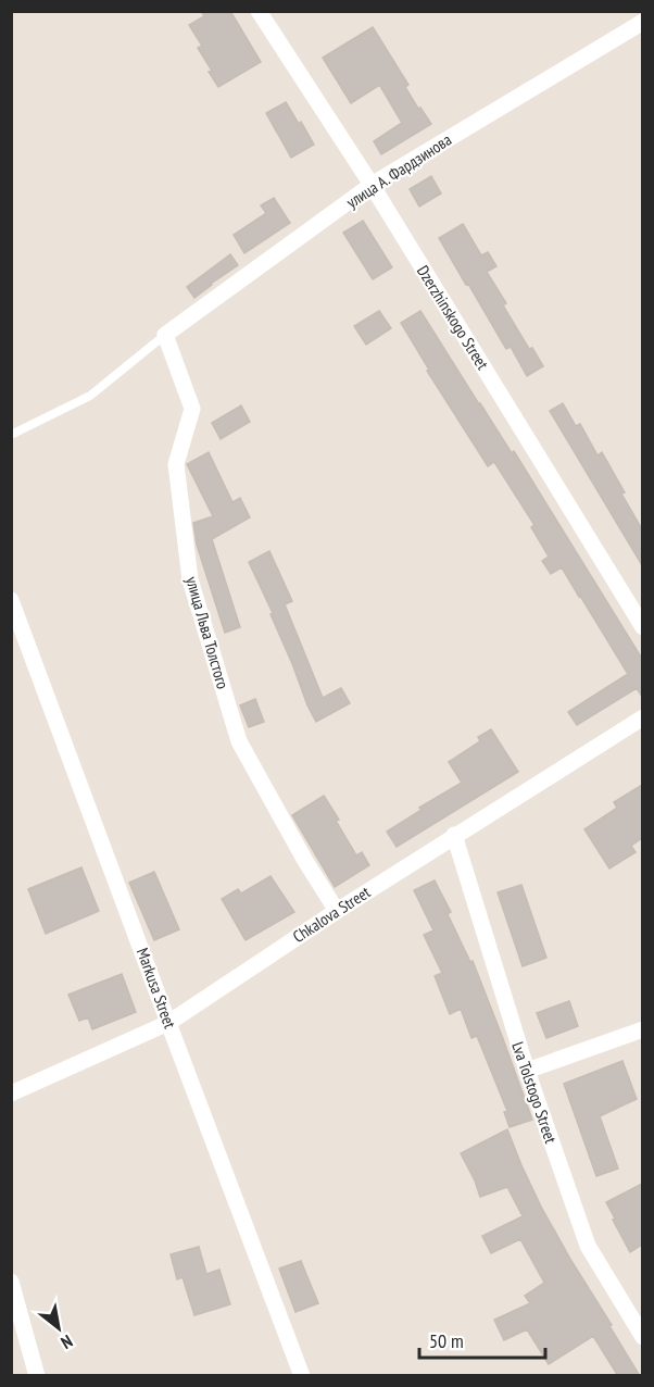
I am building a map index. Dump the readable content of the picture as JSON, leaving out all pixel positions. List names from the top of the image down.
{
  "streets": {
    "street": [
      "улица А. Фардзинова",
      "Dzerzhinskogo Street",
      "улица Льва Толстого",
      "Chkalova Street",
      "Markusa Street",
      "Lva Tolstogo Street"
    ]
  },
  "crossings": [
    ["улица А. Фардзинова", "Dzerzhinskogo Street"],
    ["улица А. Фардзинова", "улица Льва Толстого"],
    ["улица Льва Толстого", "Chkalova Street"],
    ["Chkalova Street", "Markusa Street"],
    ["Chkalova Street", "Lva Tolstogo Street"]
  ],
  "scale_bar": "50 m",
  "north": "bottom right"
}
